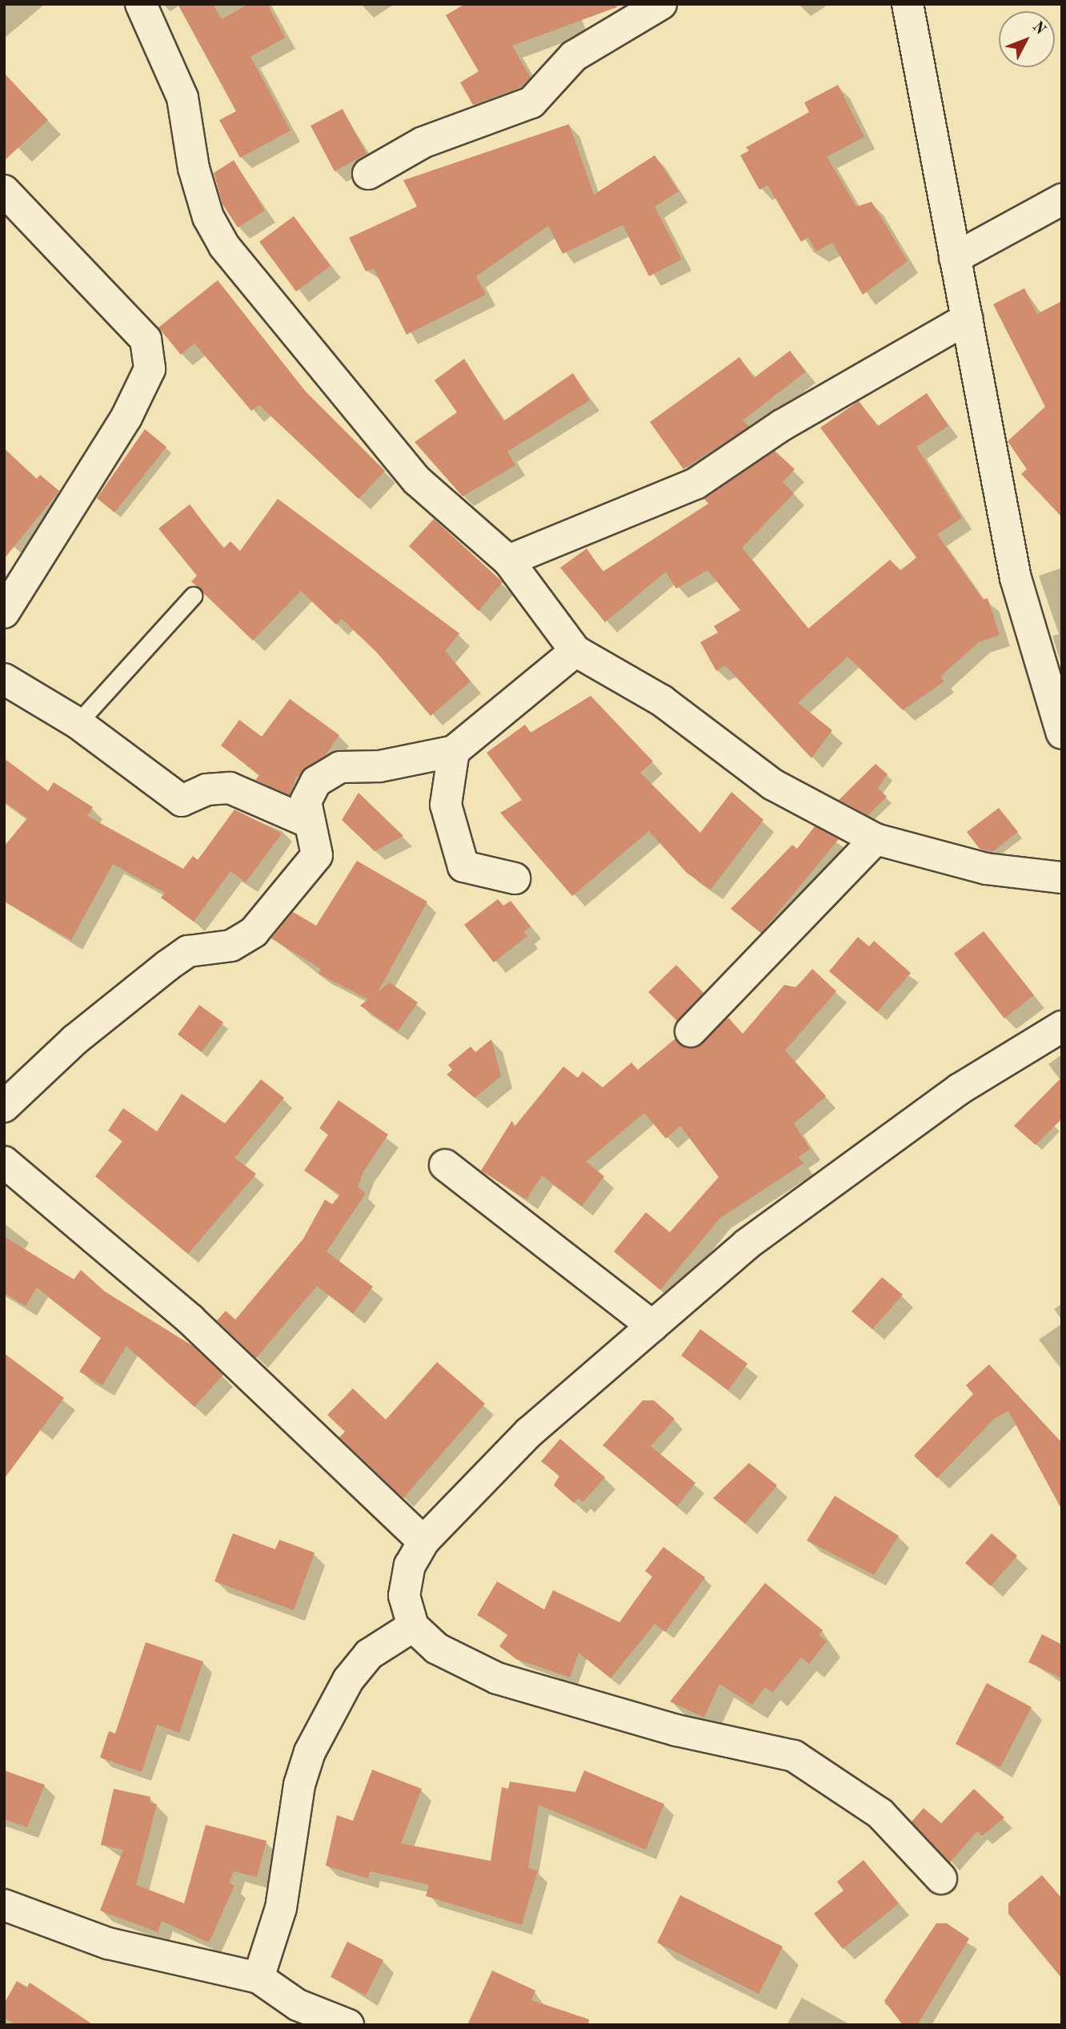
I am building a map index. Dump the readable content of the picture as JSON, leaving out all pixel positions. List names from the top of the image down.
{
  "north": "top right"
}
